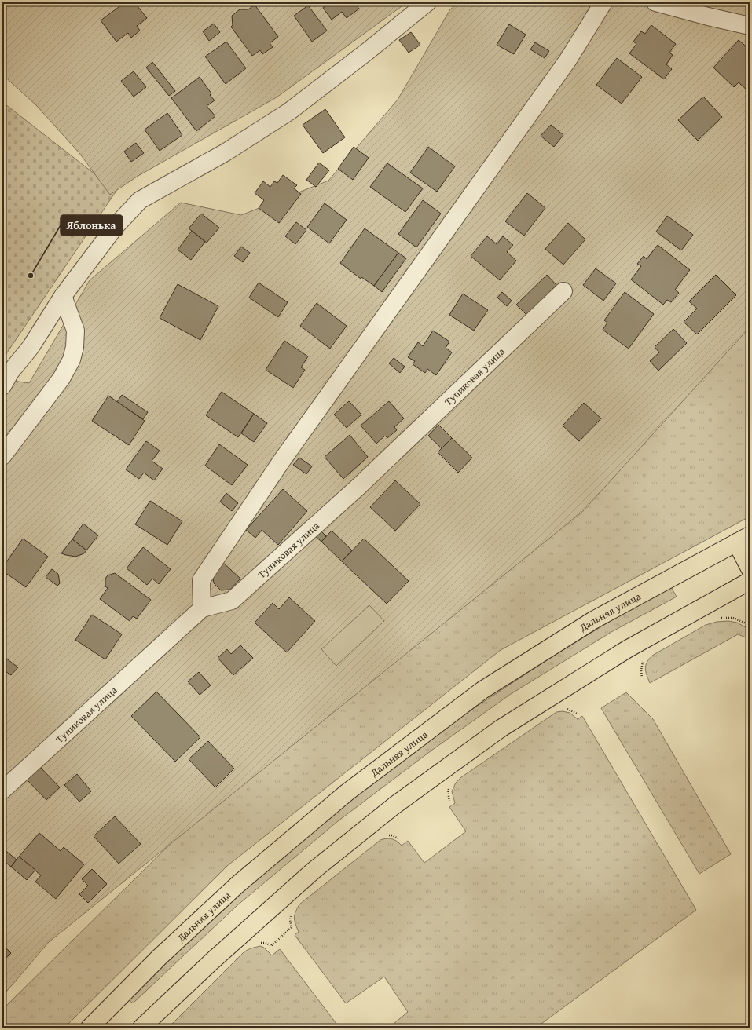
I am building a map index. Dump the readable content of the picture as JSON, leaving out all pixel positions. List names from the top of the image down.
{
  "streets": {
    "main road": ["Дальняя улица"],
    "street": ["Тупиковая улица"]
  },
  "places": ["Яблонька"]
}
